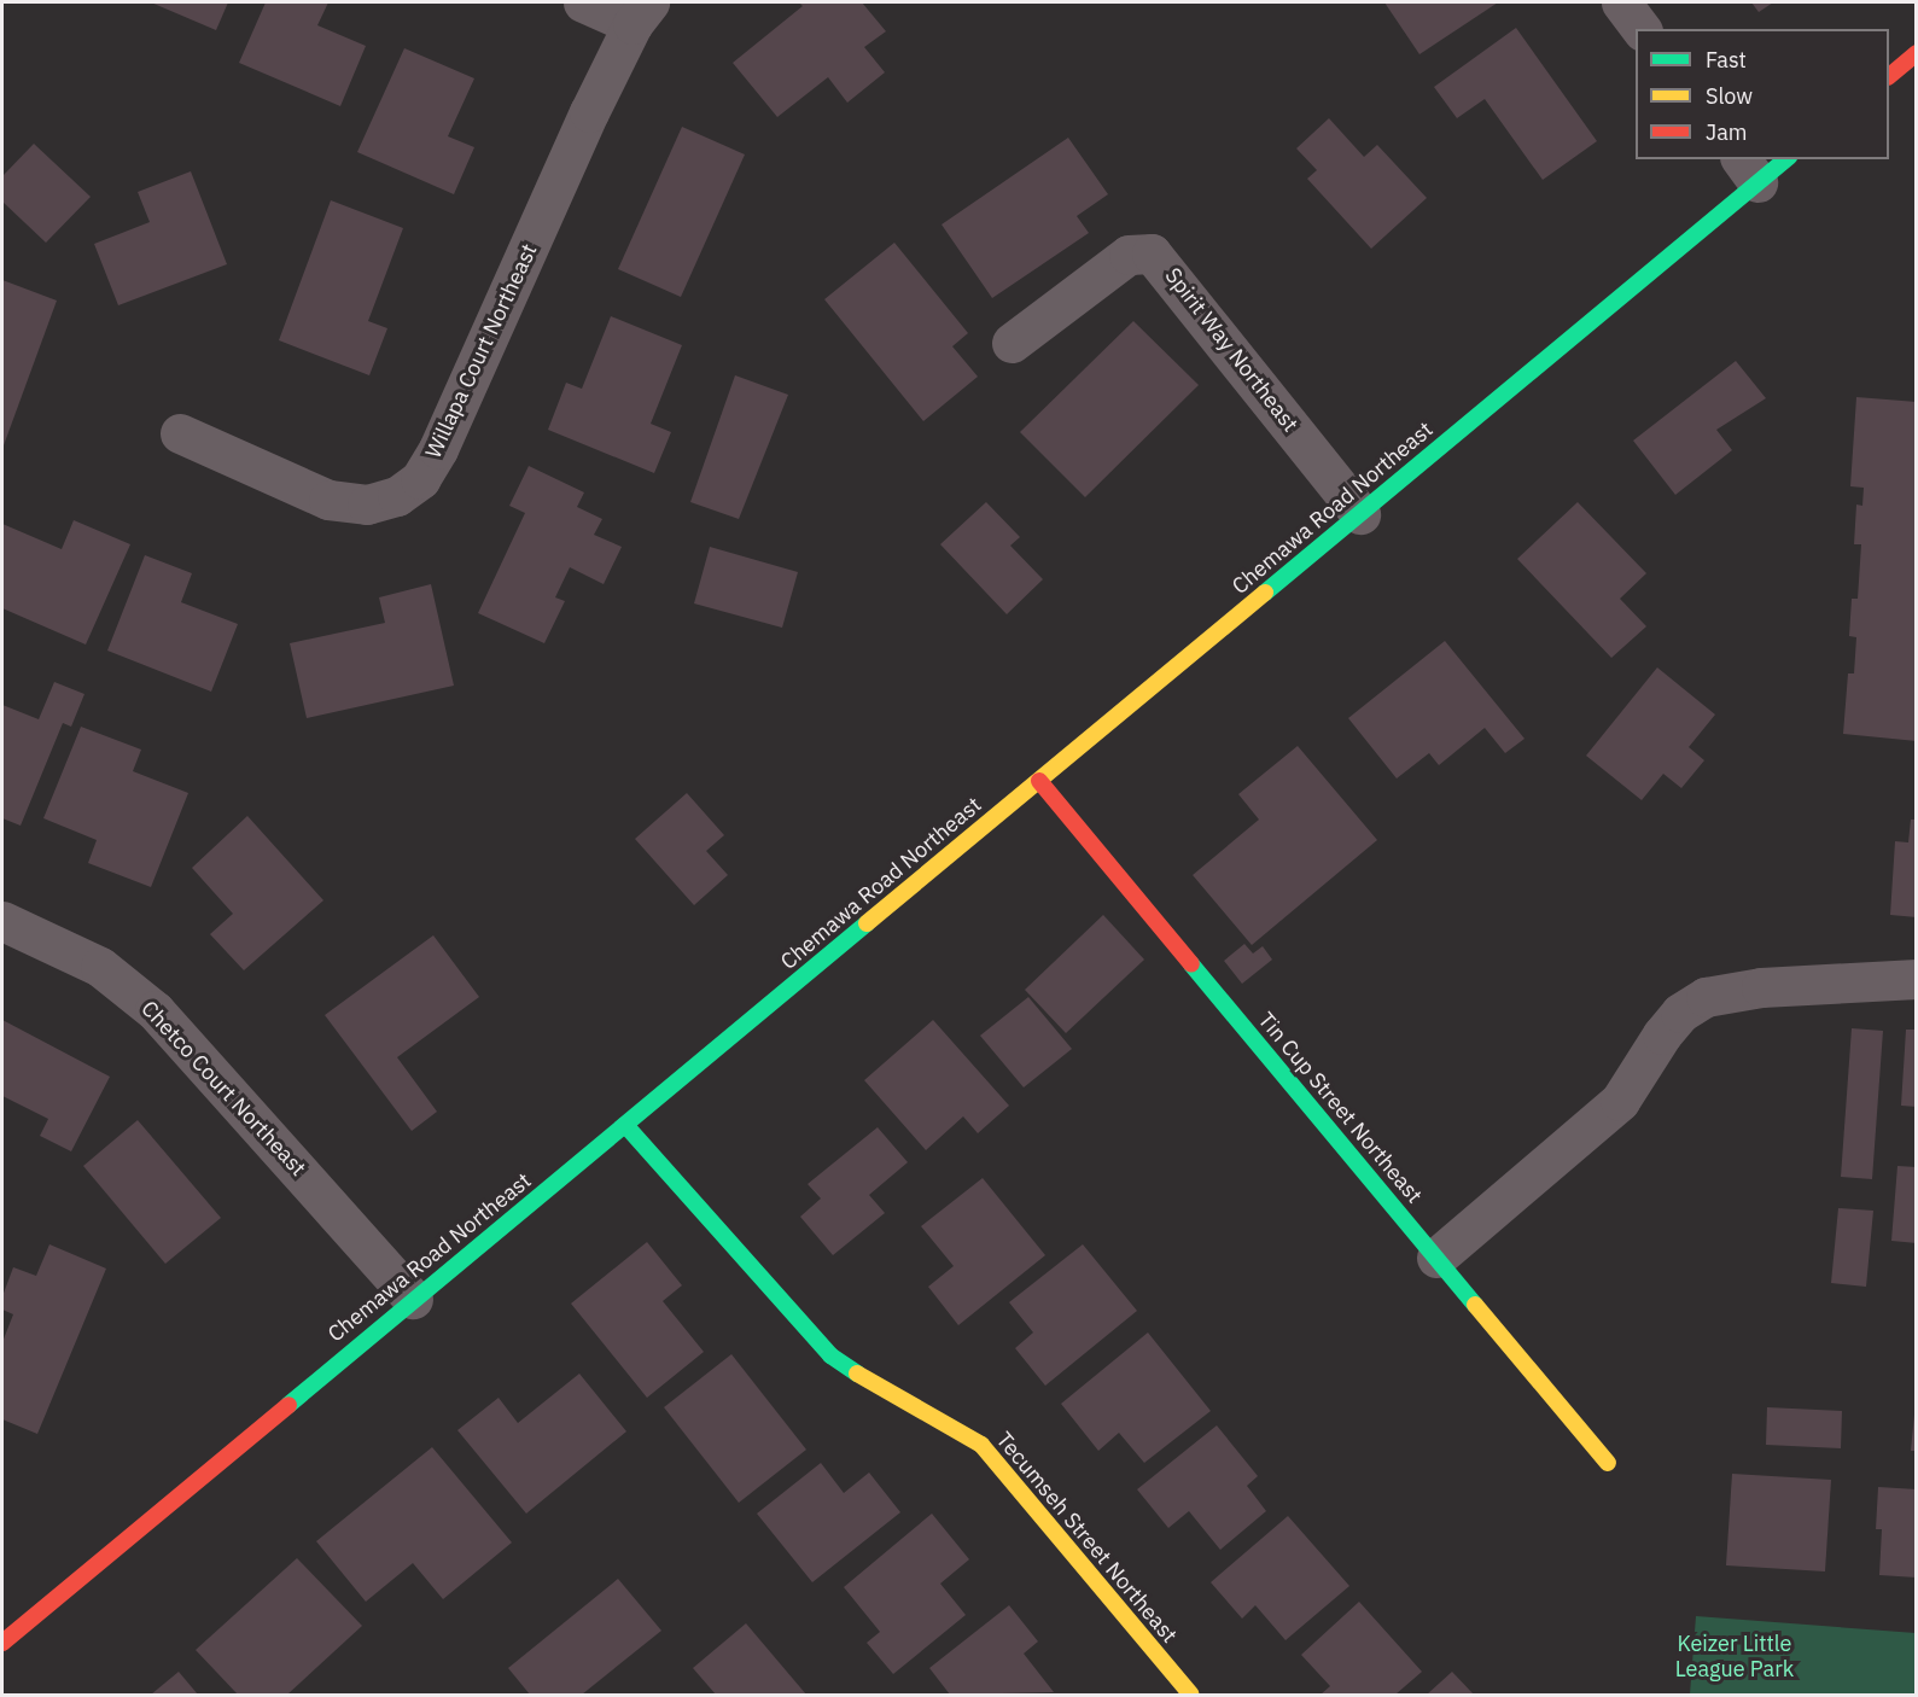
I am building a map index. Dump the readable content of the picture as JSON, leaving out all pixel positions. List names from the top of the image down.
{
  "streets": {
    "main road": ["Chemawa Road Northeast", "Tin Cup Street Northeast", "Tecumseh Street Northeast"],
    "street": ["Spirit Way Northeast", "Willapa Court Northeast", "Chetco Court Northeast"]
  },
  "crossings": [
    ["Spirit Way Northeast", "Chemawa Road Northeast"],
    ["Chemawa Road Northeast", "Chetco Court Northeast"],
    ["Chemawa Road Northeast", "Tin Cup Street Northeast"],
    ["Chemawa Road Northeast", "Tecumseh Street Northeast"]
  ],
  "parks": ["Keizer Little League Park"],
  "legend": ["Fast", "Slow", "Jam"]
}
